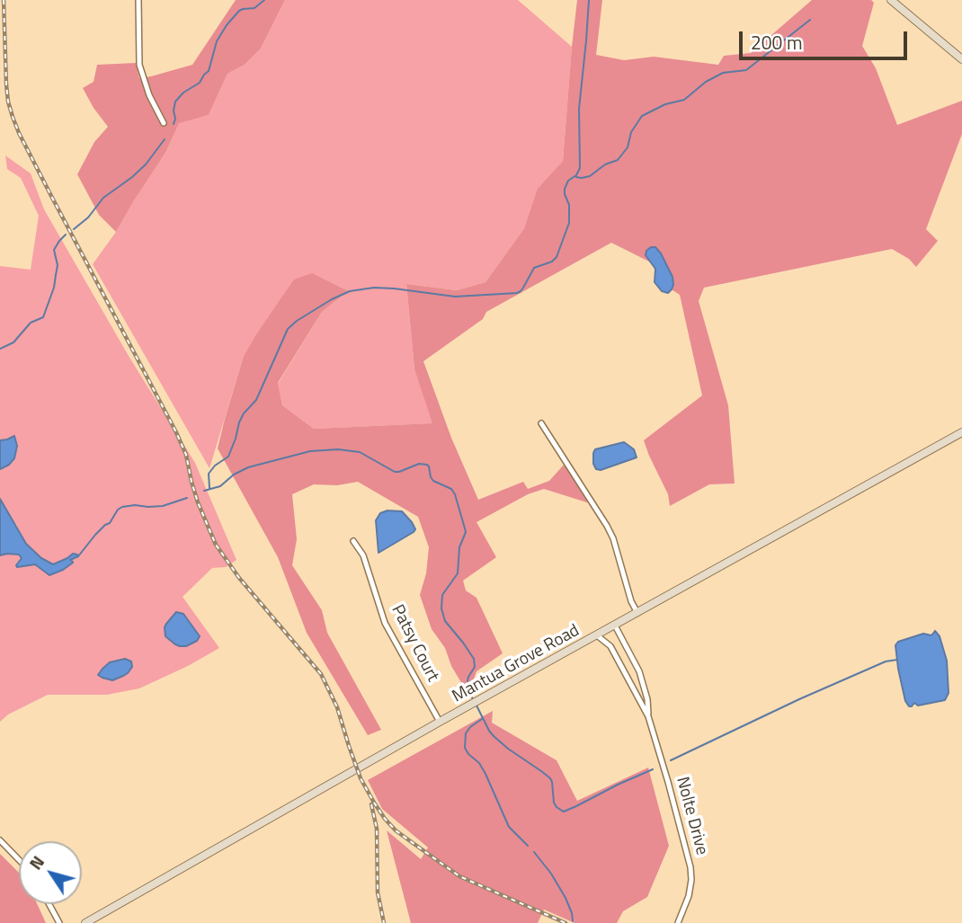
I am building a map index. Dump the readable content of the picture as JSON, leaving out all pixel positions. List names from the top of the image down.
{
  "streets": {
    "main road": ["Mantua Grove Road"],
    "street": ["Patsy Court", "Nolte Drive"]
  },
  "crossings": [
    ["Patsy Court", "Mantua Grove Road"],
    ["Mantua Grove Road", "Nolte Drive"]
  ],
  "scale_bar": "200 m",
  "north": "top left"
}
